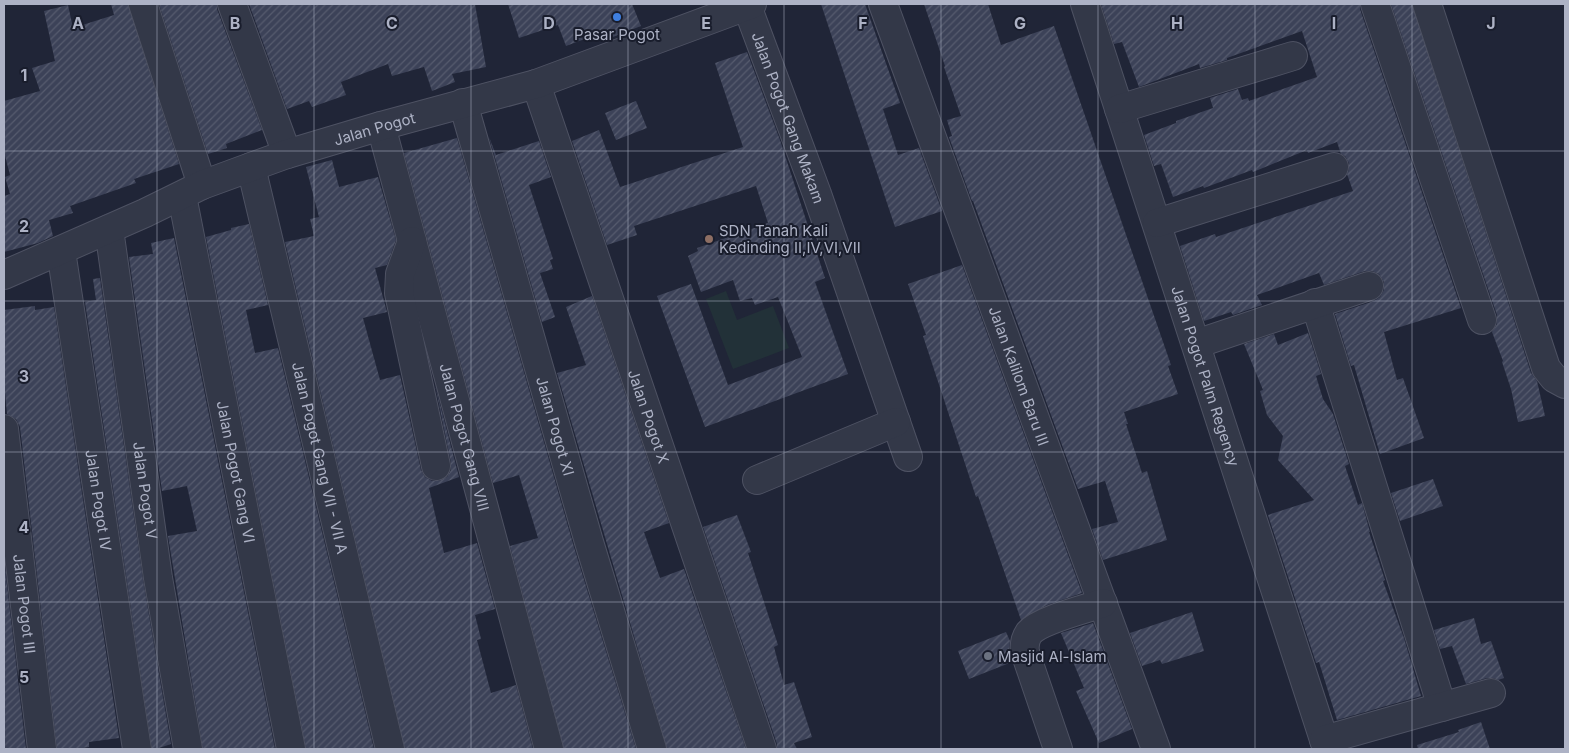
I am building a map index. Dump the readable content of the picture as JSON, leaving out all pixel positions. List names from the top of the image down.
{
  "streets": {
    "street": [
      "Jalan Pogot Gang Makam",
      "Jalan Pogot",
      "Jalan Pogot Palm Regency",
      "Jalan Kalilom Baru III",
      "Jalan Pogot X",
      "Jalan Pogot XI",
      "Jalan Pogot Gang VIII",
      "Jalan Pogot Gang VII - VII A",
      "Jalan Pogot Gang VI",
      "Jalan Pogot V",
      "Jalan Pogot IV",
      "Jalan Pogot III"
    ]
  },
  "crossings": [
    ["Jalan Pogot Gang Makam", "Jalan Pogot"],
    ["Jalan Pogot", "Jalan Pogot X"],
    ["Jalan Pogot", "Jalan Pogot XI"],
    ["Jalan Pogot", "Jalan Pogot Gang VIII"],
    ["Jalan Pogot", "Jalan Pogot Gang VII - VII A"],
    ["Jalan Pogot", "Jalan Pogot Gang VI"],
    ["Jalan Pogot", "Jalan Pogot V"],
    ["Jalan Pogot", "Jalan Pogot IV"]
  ],
  "places": ["Pasar Pogot", "SDN Tanah Kali Kedinding II,IV,VI,VII", "Masjid Al-Islam"],
  "grid": {
    "columns": [
      "A",
      "B",
      "C",
      "D",
      "E",
      "F",
      "G",
      "H",
      "I",
      "J"
    ],
    "rows": [
      "1",
      "2",
      "3",
      "4",
      "5"
    ]
  }
}
